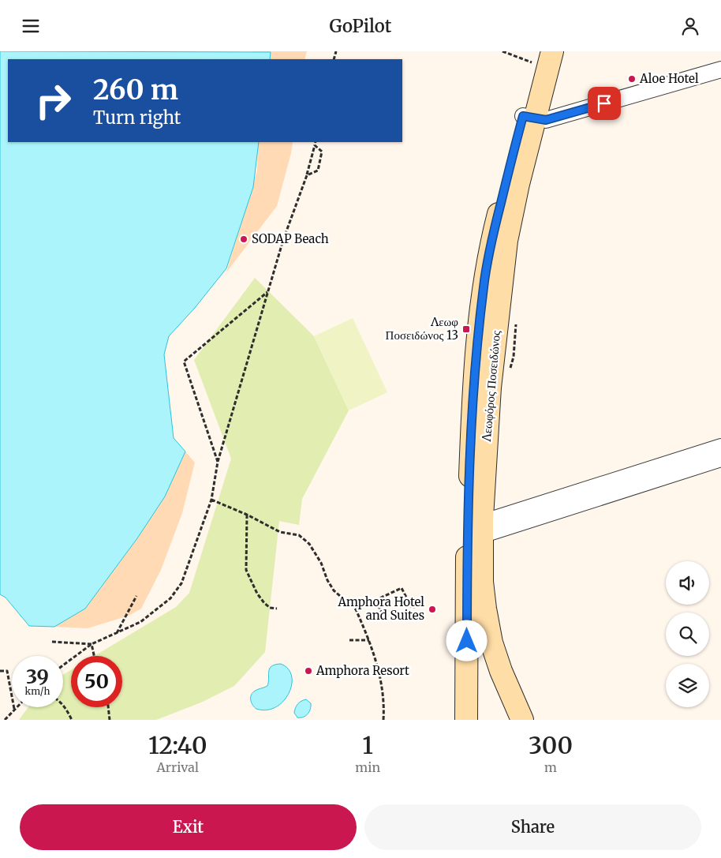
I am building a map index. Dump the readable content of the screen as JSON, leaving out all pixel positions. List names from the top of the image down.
{
  "streets": {
    "main road": ["Λεωφόρος Ποσειδώνος"]
  },
  "places": {
    "other": [
      "Aloe Hotel",
      "SODAP Beach",
      "Amphora Hotel and Suites",
      "Amphora Resort"
    ],
    "transit": ["Λεωφ Ποσειδώνος 13"]
  },
  "page": {
    "header": "GoPilot",
    "turn": ["260 m", "Turn right"],
    "speed": "39 km/h",
    "limit": "50",
    "eta": [
      "12:40",
      "Arrival",
      "1",
      "min",
      "300",
      "m"
    ],
    "buttons": ["Exit", "Share"]
  }
}
